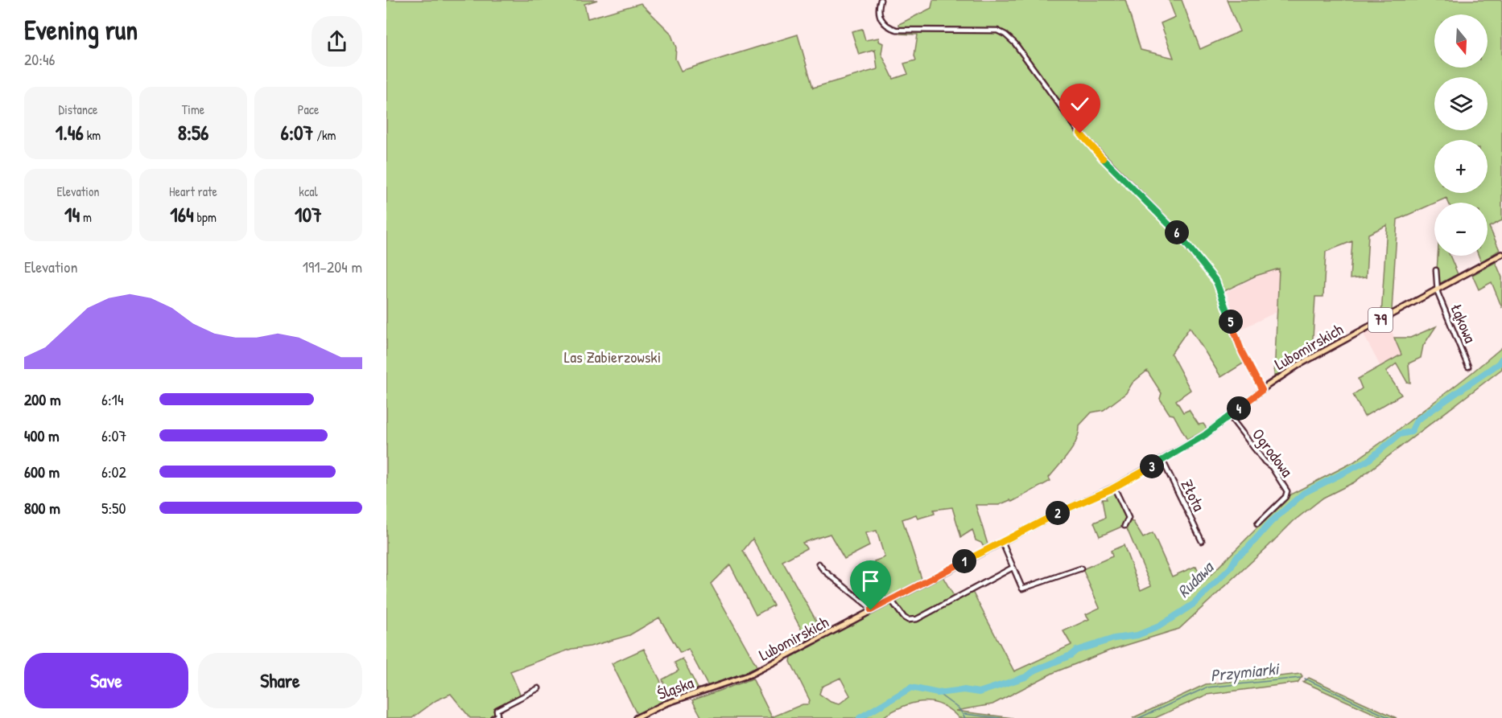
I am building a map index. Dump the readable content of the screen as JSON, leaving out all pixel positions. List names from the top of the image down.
{
  "streets": {
    "main road": ["79", "Lubomirskich", "Śląska"],
    "street": ["Łąkowa", "Ogrodowa", "Złota"]
  },
  "crossings": [
    ["Łąkowa", "Lubomirskich"],
    ["Lubomirskich", "Ogrodowa"],
    ["Lubomirskich", "Złota"],
    ["Lubomirskich", "Śląska"]
  ],
  "water": ["Rudawa", "Przymiarki"],
  "parks": ["Las Zabierzowski"],
  "north": "bottom",
  "page": {
    "heading": ["Evening run", "20:46"],
    "map_buttons": ["+", "−"],
    "stats": [
      ["Distance", "1.46 km"],
      ["Time", "8:56"],
      ["Pace", "6:07 /km"],
      ["Elevation", "14 m"],
      ["Heart rate", "164 bpm"],
      ["kcal", "107"]
    ],
    "pins": [
      "6",
      "5",
      "4",
      "3",
      "2",
      "1"
    ],
    "chart": ["Elevation", "191–204 m"],
    "list": [
      {
        "name": "200 m",
        "note": "6:14"
      },
      {
        "name": "400 m",
        "note": "6:07"
      },
      {
        "name": "600 m",
        "note": "6:02"
      },
      {
        "name": "800 m",
        "note": "5:50"
      }
    ],
    "buttons": ["Save", "Share"]
  }
}
